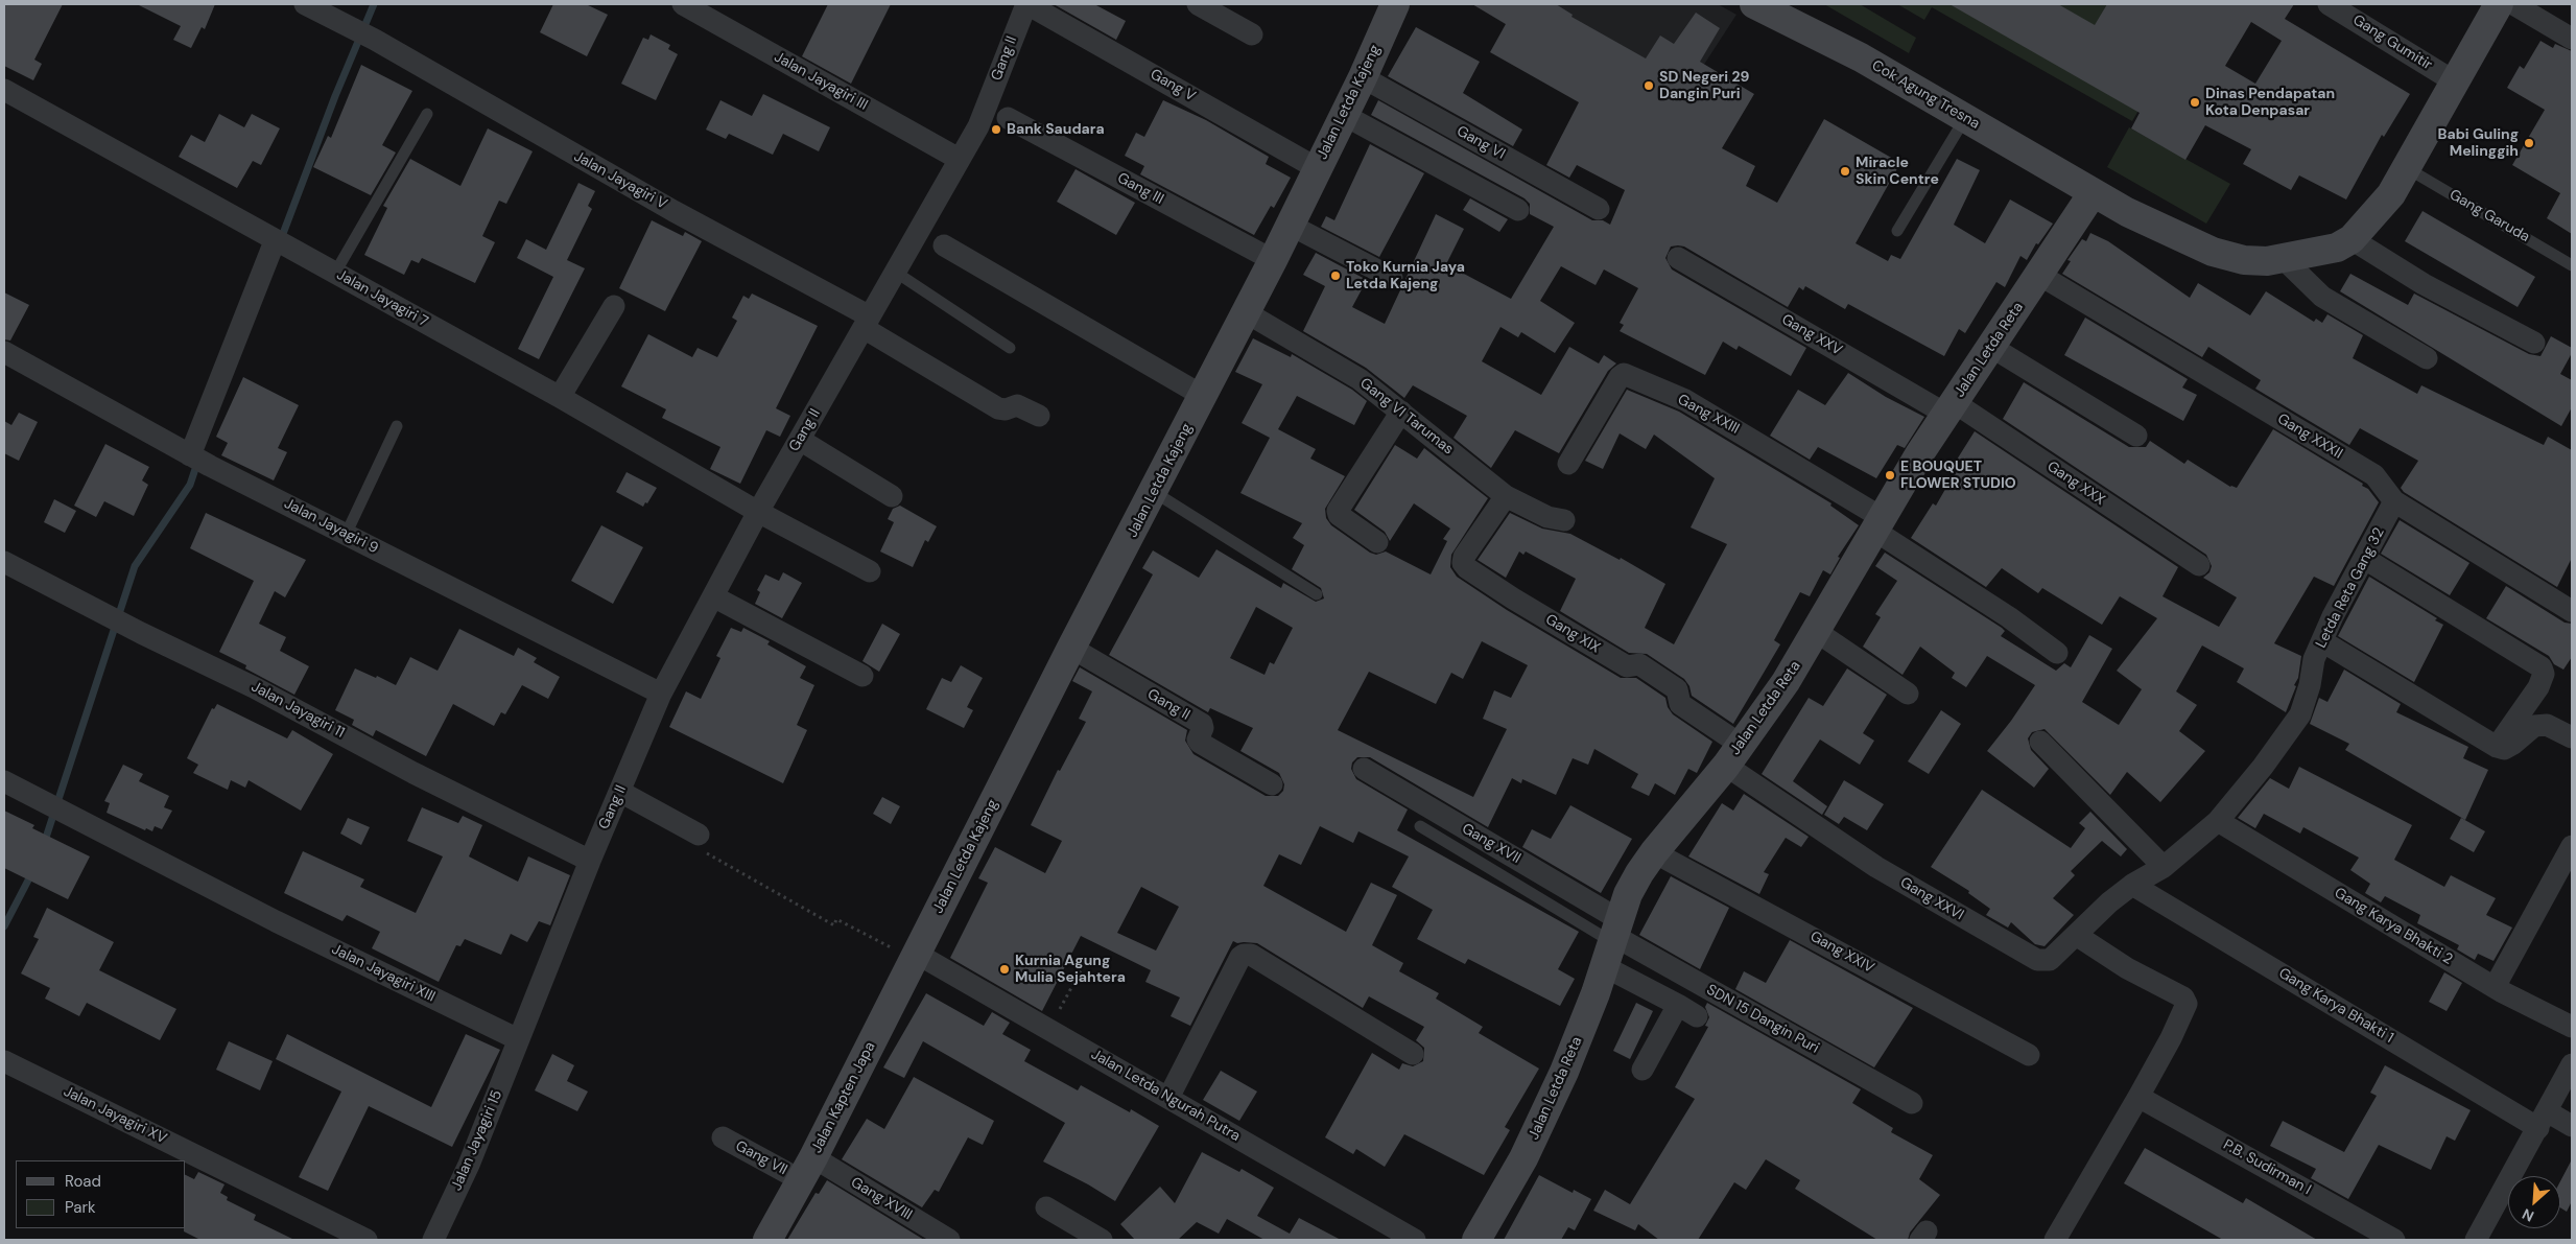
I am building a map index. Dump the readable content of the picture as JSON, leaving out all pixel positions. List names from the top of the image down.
{
  "streets": {
    "street": [
      "Gang Gumitir",
      "Gang II",
      "Jalan Jayagiri III",
      "Gang V",
      "Cok Agung Tresna",
      "Jalan Letda Kajeng",
      "Gang VI",
      "Jalan Jayagiri V",
      "Gang III",
      "Jalan Jayagiri 7",
      "Gang XXV",
      "Jalan Letda Reta",
      "Gang XXIII",
      "Gang VI Tarumas",
      "Gang XXXII",
      "Gang XXX",
      "Jalan Jayagiri 9",
      "Letda Reta Gang 32",
      "Gang XIX",
      "Jalan Jayagiri 11",
      "Gang XVII",
      "Gang XXVI",
      "Gang Karya Bhakti 2",
      "Gang XXIV",
      "Jalan Jayagiri XIII",
      "Gang Karya Bhakti 1",
      "SDN 15 Dangin Puri",
      "Jalan Letda Ngurah Putra",
      "Jalan Kapten Japa",
      "Jalan Jayagiri XV",
      "Jalan Jayagiri 15",
      "Gang VII",
      "P.B. Sudirman I",
      "Gang XVIII"
    ],
    "lane": ["Gang Garuda"]
  },
  "crossings": [
    ["Gang II", "Jalan Jayagiri III"],
    ["Gang II", "Gang V"],
    ["Gang II", "Jalan Letda Kajeng"],
    ["Gang II", "Jalan Jayagiri V"],
    ["Gang II", "Jalan Jayagiri 7"],
    ["Gang II", "Jalan Jayagiri 9"],
    ["Gang II", "Jalan Jayagiri 11"],
    ["Gang V", "Jalan Letda Kajeng"],
    ["Cok Agung Tresna", "Jalan Letda Reta"],
    ["Jalan Letda Kajeng", "Gang VI"],
    ["Jalan Letda Kajeng", "Gang III"],
    ["Jalan Letda Kajeng", "Gang VI Tarumas"],
    ["Jalan Letda Kajeng", "Jalan Letda Ngurah Putra"],
    ["Jalan Letda Kajeng", "Jalan Kapten Japa"],
    ["Gang XXV", "Jalan Letda Reta"],
    ["Gang XXV", "Gang XXX"],
    ["Jalan Letda Reta", "Gang XXIII"],
    ["Jalan Letda Reta", "Gang XXXII"],
    ["Jalan Letda Reta", "Gang XXX"],
    ["Jalan Letda Reta", "Gang XIX"],
    ["Jalan Letda Reta", "Gang XVII"],
    ["Jalan Letda Reta", "Gang XXVI"],
    ["Jalan Letda Reta", "Gang XXIV"],
    ["Jalan Letda Reta", "SDN 15 Dangin Puri"],
    ["Gang VI Tarumas", "Gang XIX"],
    ["Gang XXXII", "Letda Reta Gang 32"],
    ["Letda Reta Gang 32", "Gang XXVI"],
    ["Letda Reta Gang 32", "Gang Karya Bhakti 2"],
    ["Letda Reta Gang 32", "Gang Karya Bhakti 1"],
    ["Gang XIX", "Gang XXVI"],
    ["Gang XVII", "SDN 15 Dangin Puri"],
    ["Gang XXVI", "Gang Karya Bhakti 1"],
    ["Jalan Jayagiri XIII", "Jalan Jayagiri 15"],
    ["Jalan Letda Ngurah Putra", "Jalan Kapten Japa"],
    ["Jalan Kapten Japa", "Gang VII"],
    ["Jalan Kapten Japa", "Gang XVIII"],
    ["Gang VII", "Gang XVIII"]
  ],
  "places": [
    "SD Negeri 29 Dangin Puri",
    "Dinas Pendapatan Kota Denpasar",
    "Bank Saudara",
    "Babi Guling Melinggih",
    "Miracle Skin Centre",
    "Toko Kurnia Jaya Letda Kajeng",
    "E BOUQUET FLOWER STUDIO",
    "Kurnia Agung Mulia Sejahtera"
  ],
  "legend": ["Road", "Park"],
  "north": "bottom left"
}
